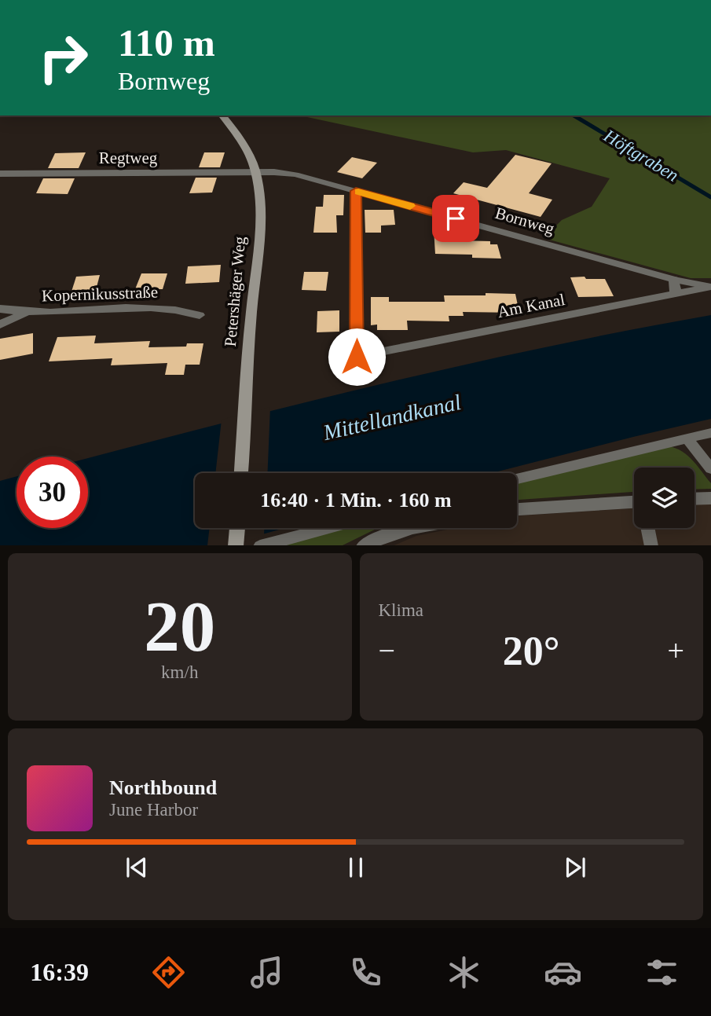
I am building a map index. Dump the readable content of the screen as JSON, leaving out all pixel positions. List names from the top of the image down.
{
  "streets": {
    "street": [
      "Regtweg",
      "Bornweg",
      "Petershäger Weg",
      "Kopernikusstraße",
      "Am Kanal"
    ]
  },
  "crossings": [
    ["Regtweg", "Bornweg"],
    ["Regtweg", "Petershäger Weg"],
    ["Bornweg", "Petershäger Weg"],
    ["Bornweg", "Am Kanal"]
  ],
  "water": ["Höftgraben", "Mittellandkanal"],
  "page": {
    "turn": ["110 m", "Bornweg"],
    "limit": "30",
    "trip": "16:40 · 1 Min. · 160 m",
    "tile": [
      ["20", "km/h"],
      "Klima"
    ],
    "heat": ["−", "20°", "+"],
    "song": ["Northbound", "June Harbor"],
    "tabs": "16:39"
  }
}
